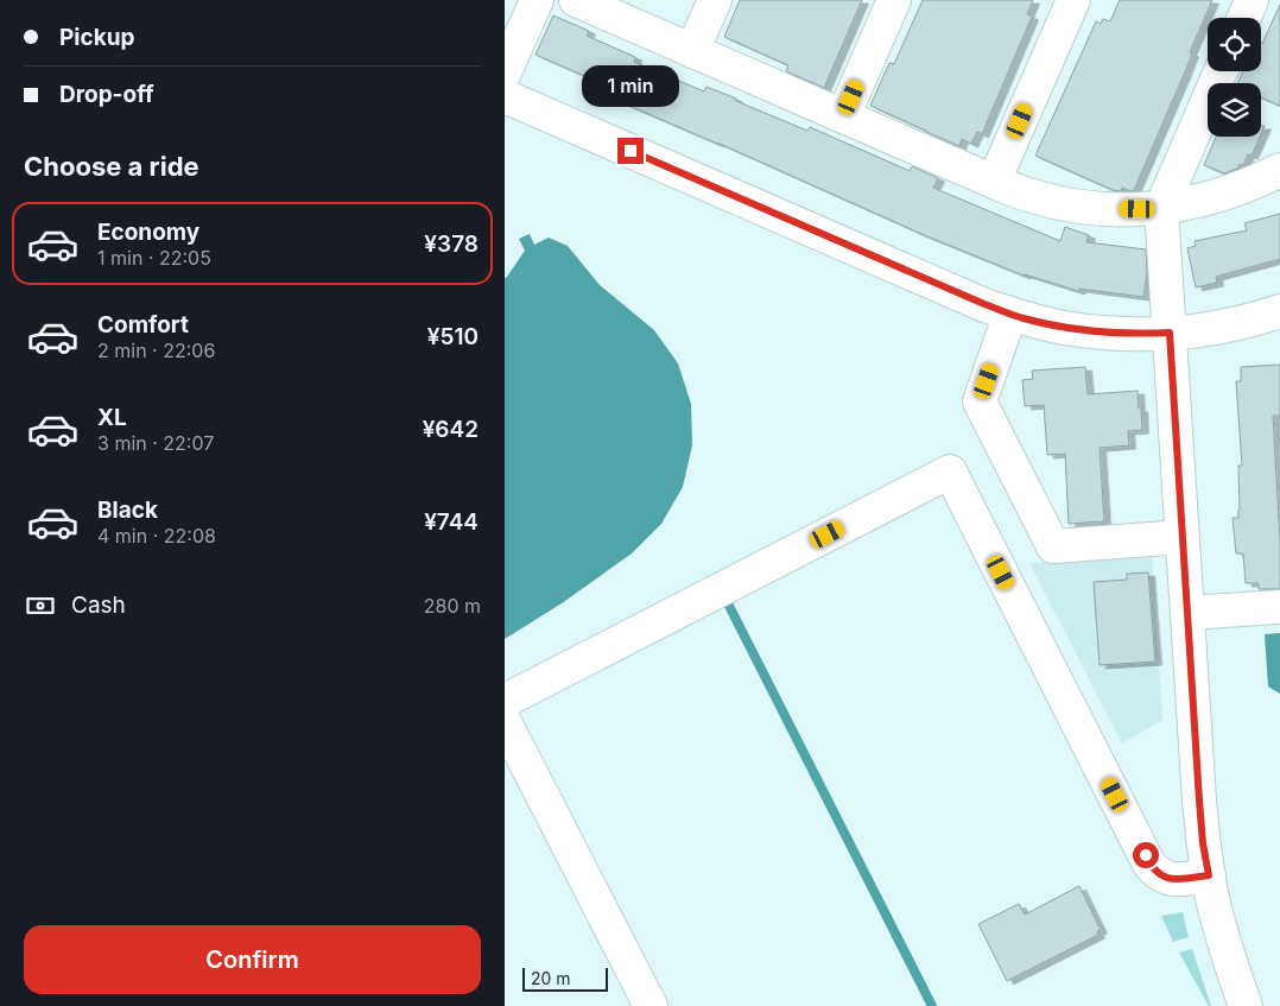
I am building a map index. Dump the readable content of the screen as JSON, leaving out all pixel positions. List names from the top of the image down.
{
  "scale_bar": "20 m",
  "page": {
    "banner": ["Pickup", "Drop-off"],
    "bubble": "1 min",
    "heading": "Choose a ride",
    "list": [
      {
        "name": "Economy",
        "note": "1 min · 22:05",
        "value": "¥378"
      },
      {
        "name": "Comfort",
        "note": "2 min · 22:06",
        "value": "¥510"
      },
      {
        "name": "XL",
        "note": "3 min · 22:07",
        "value": "¥642"
      },
      {
        "name": "Black",
        "note": "4 min · 22:08",
        "value": "¥744"
      }
    ],
    "pay": ["Cash", "280 m"],
    "buttons": "Confirm",
    "scale": "20 m"
  }
}
